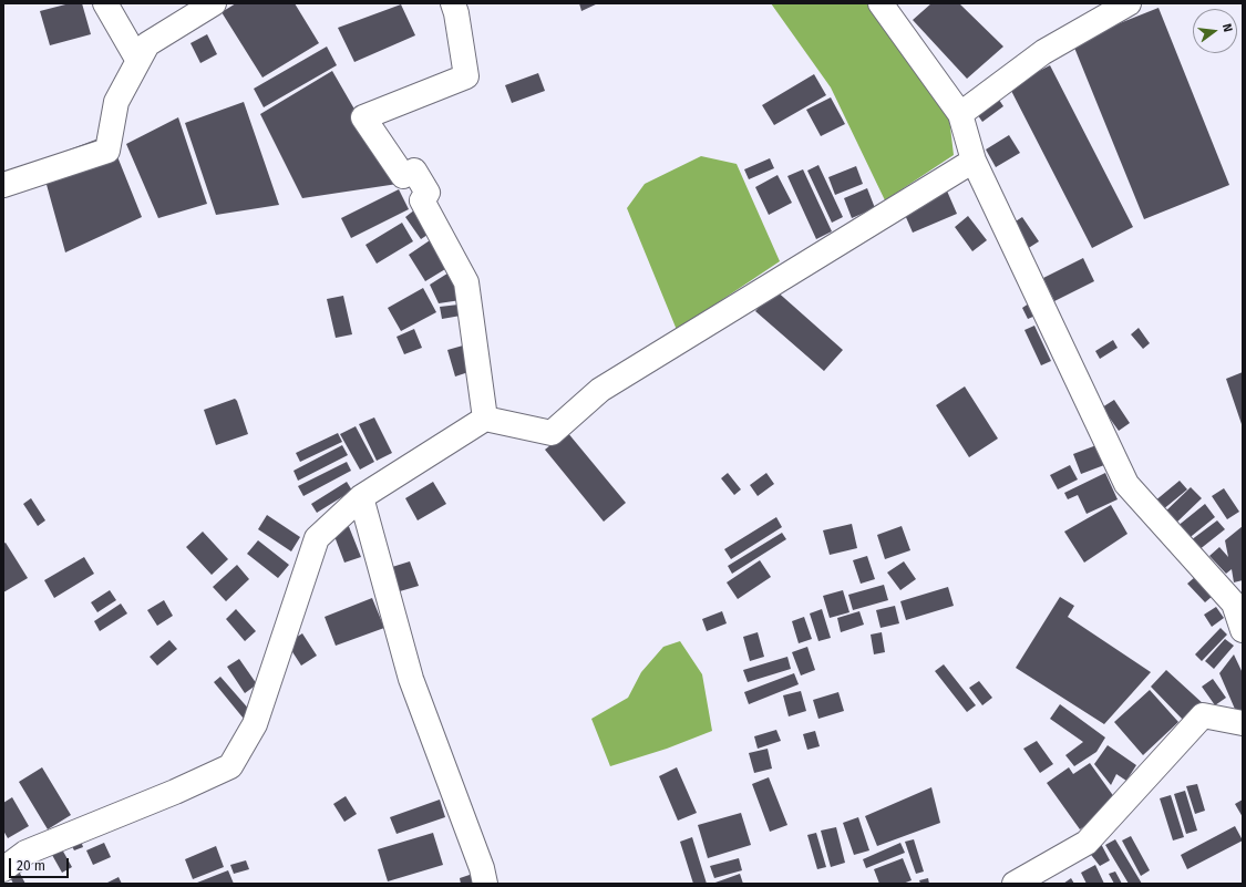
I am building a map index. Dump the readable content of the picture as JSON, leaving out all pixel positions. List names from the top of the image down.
{
  "scale_bar": "20 m",
  "north": "right"
}
